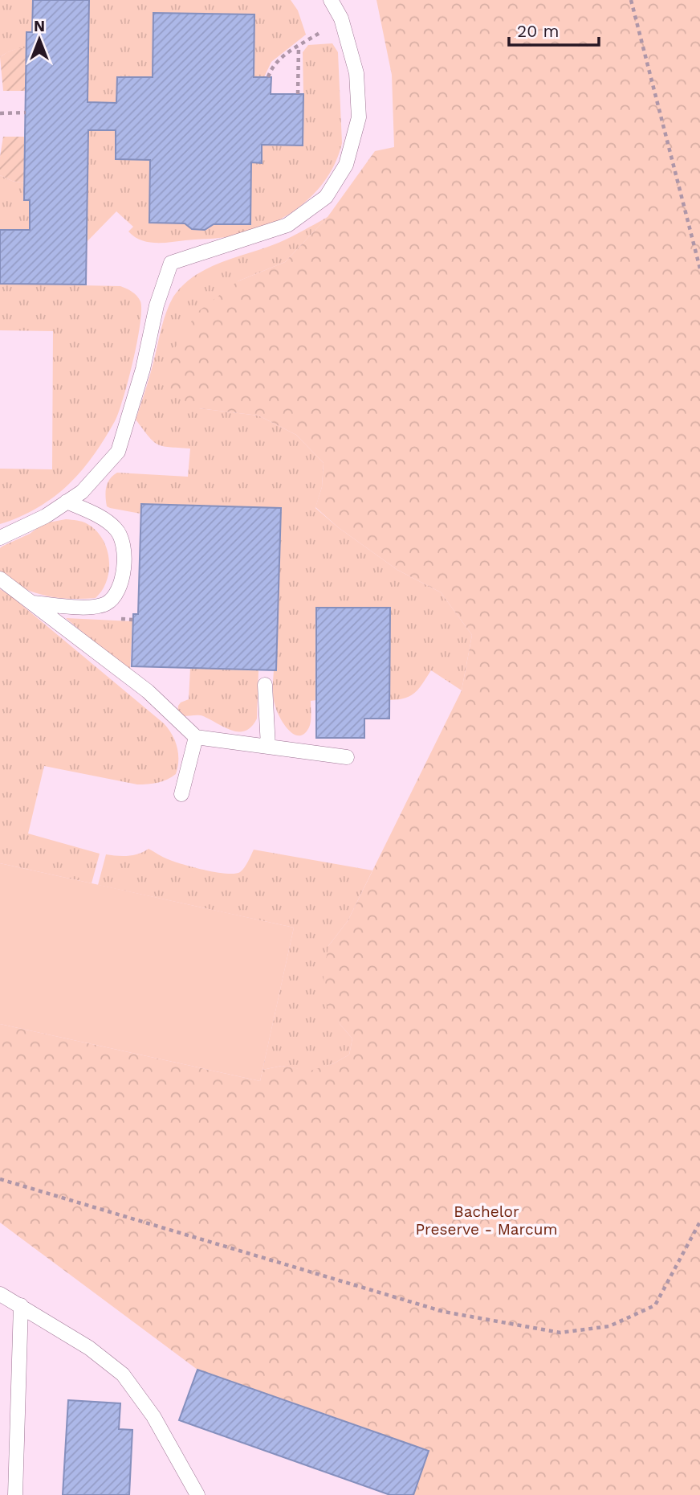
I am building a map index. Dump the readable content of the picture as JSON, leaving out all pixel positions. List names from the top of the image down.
{
  "parks": ["Bachelor Preserve - Marcum"],
  "scale_bar": "20 m",
  "north": "top"
}
